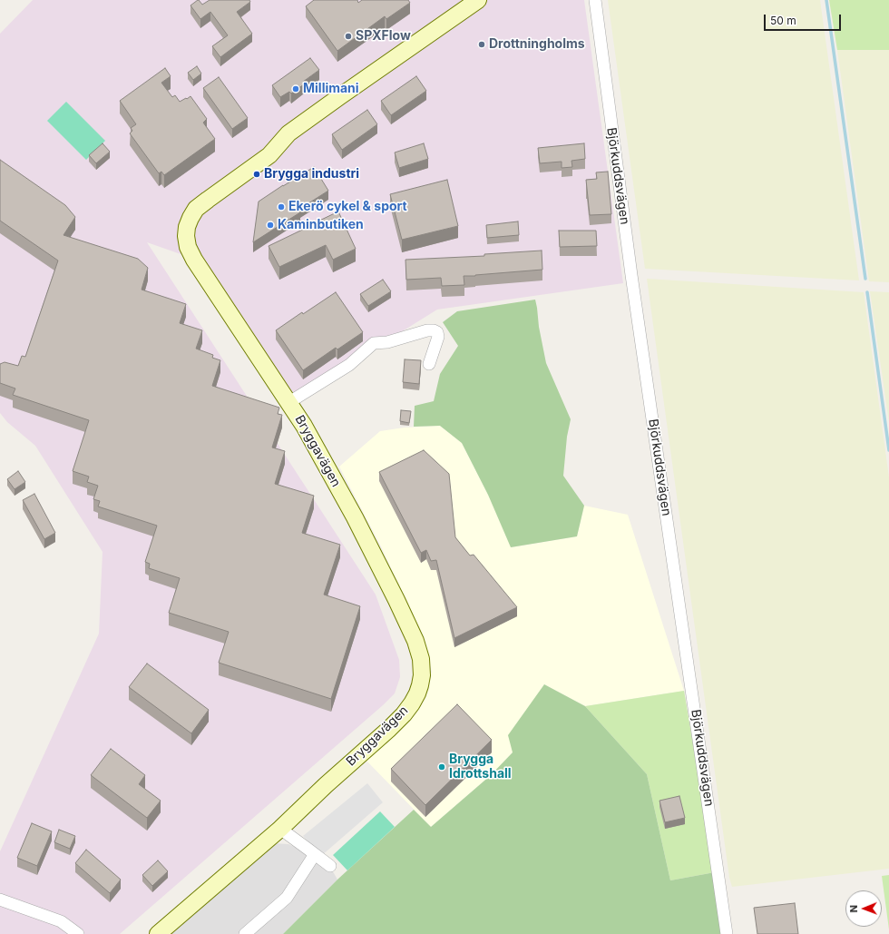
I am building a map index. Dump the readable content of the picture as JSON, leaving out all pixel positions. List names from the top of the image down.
{
  "streets": {
    "main road": ["Bryggavägen"],
    "street": ["Björkuddsvägen"]
  },
  "places": [
    "SPXFlow",
    "Drottningholms",
    "Millimani",
    "Brygga industri",
    "Ekerö cykel & sport",
    "Kaminbutiken",
    "Brygga Idrottshall"
  ],
  "scale_bar": "50 m",
  "north": "left"
}
